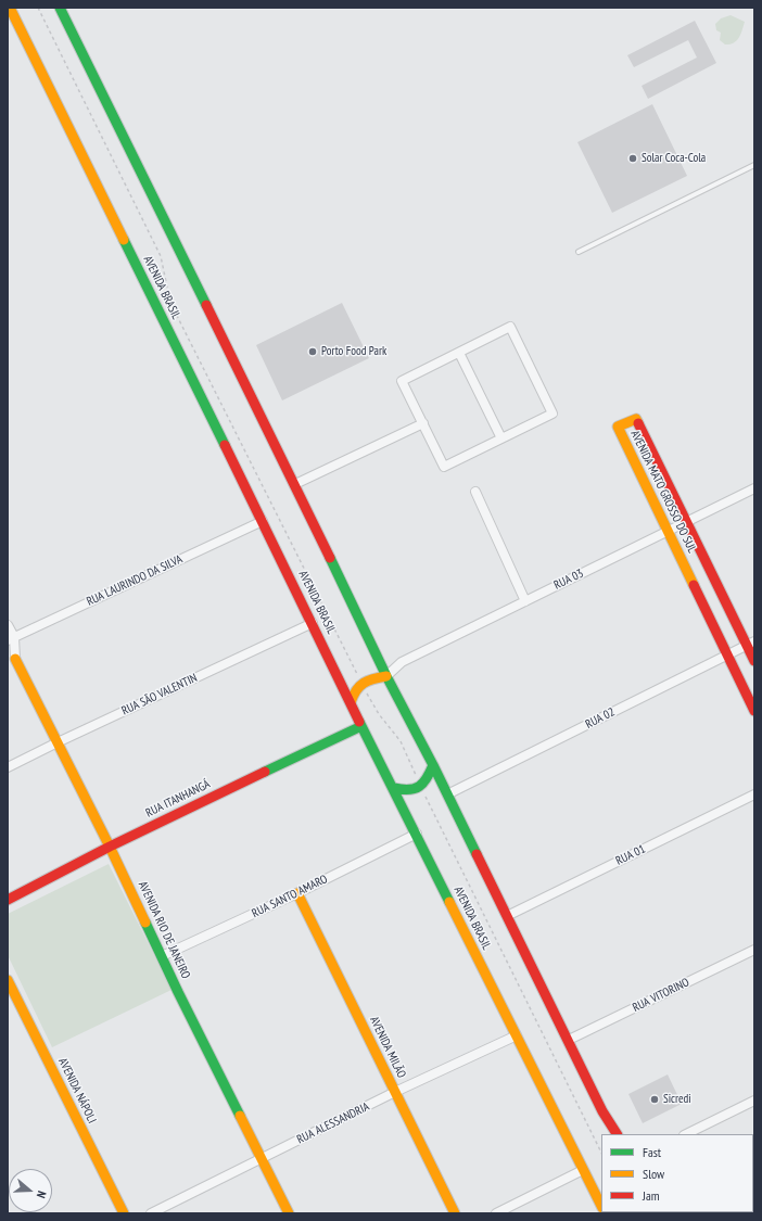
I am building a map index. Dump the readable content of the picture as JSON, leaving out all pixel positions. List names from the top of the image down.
{
  "streets": {
    "main road": [
      "AVENIDA BRASIL",
      "AVENIDA MATO GROSSO DO SUL",
      "RUA ITANHANGÁ",
      "AVENIDA RIO DE JANEIRO",
      "AVENIDA MILÃO",
      "AVENIDA NÁPOLI"
    ],
    "street": [
      "RUA 03",
      "RUA LAURINDO DA SILVA",
      "RUA SÃO VALENTIN",
      "RUA 02",
      "RUA 01",
      "RUA SANTO AMARO",
      "RUA VITORINO",
      "RUA ALESSANDRIA"
    ]
  },
  "crossings": [
    ["AVENIDA BRASIL", "RUA LAURINDO DA SILVA"],
    ["AVENIDA BRASIL", "RUA SÃO VALENTIN"],
    ["AVENIDA BRASIL", "RUA ITANHANGÁ"],
    ["AVENIDA BRASIL", "RUA SANTO AMARO"],
    ["AVENIDA BRASIL", "RUA ALESSANDRIA"],
    ["AVENIDA MATO GROSSO DO SUL", "RUA 03"],
    ["AVENIDA MATO GROSSO DO SUL", "RUA 02"],
    ["RUA LAURINDO DA SILVA", "AVENIDA RIO DE JANEIRO"],
    ["RUA SÃO VALENTIN", "AVENIDA RIO DE JANEIRO"],
    ["RUA ITANHANGÁ", "AVENIDA RIO DE JANEIRO"],
    ["RUA SANTO AMARO", "AVENIDA RIO DE JANEIRO"],
    ["RUA SANTO AMARO", "AVENIDA MILÃO"],
    ["AVENIDA RIO DE JANEIRO", "RUA ALESSANDRIA"],
    ["AVENIDA MILÃO", "RUA ALESSANDRIA"]
  ],
  "places": ["Solar Coca-Cola", "Porto Food Park", "Sicredi"],
  "legend": ["Fast", "Slow", "Jam"],
  "north": "right"
}
